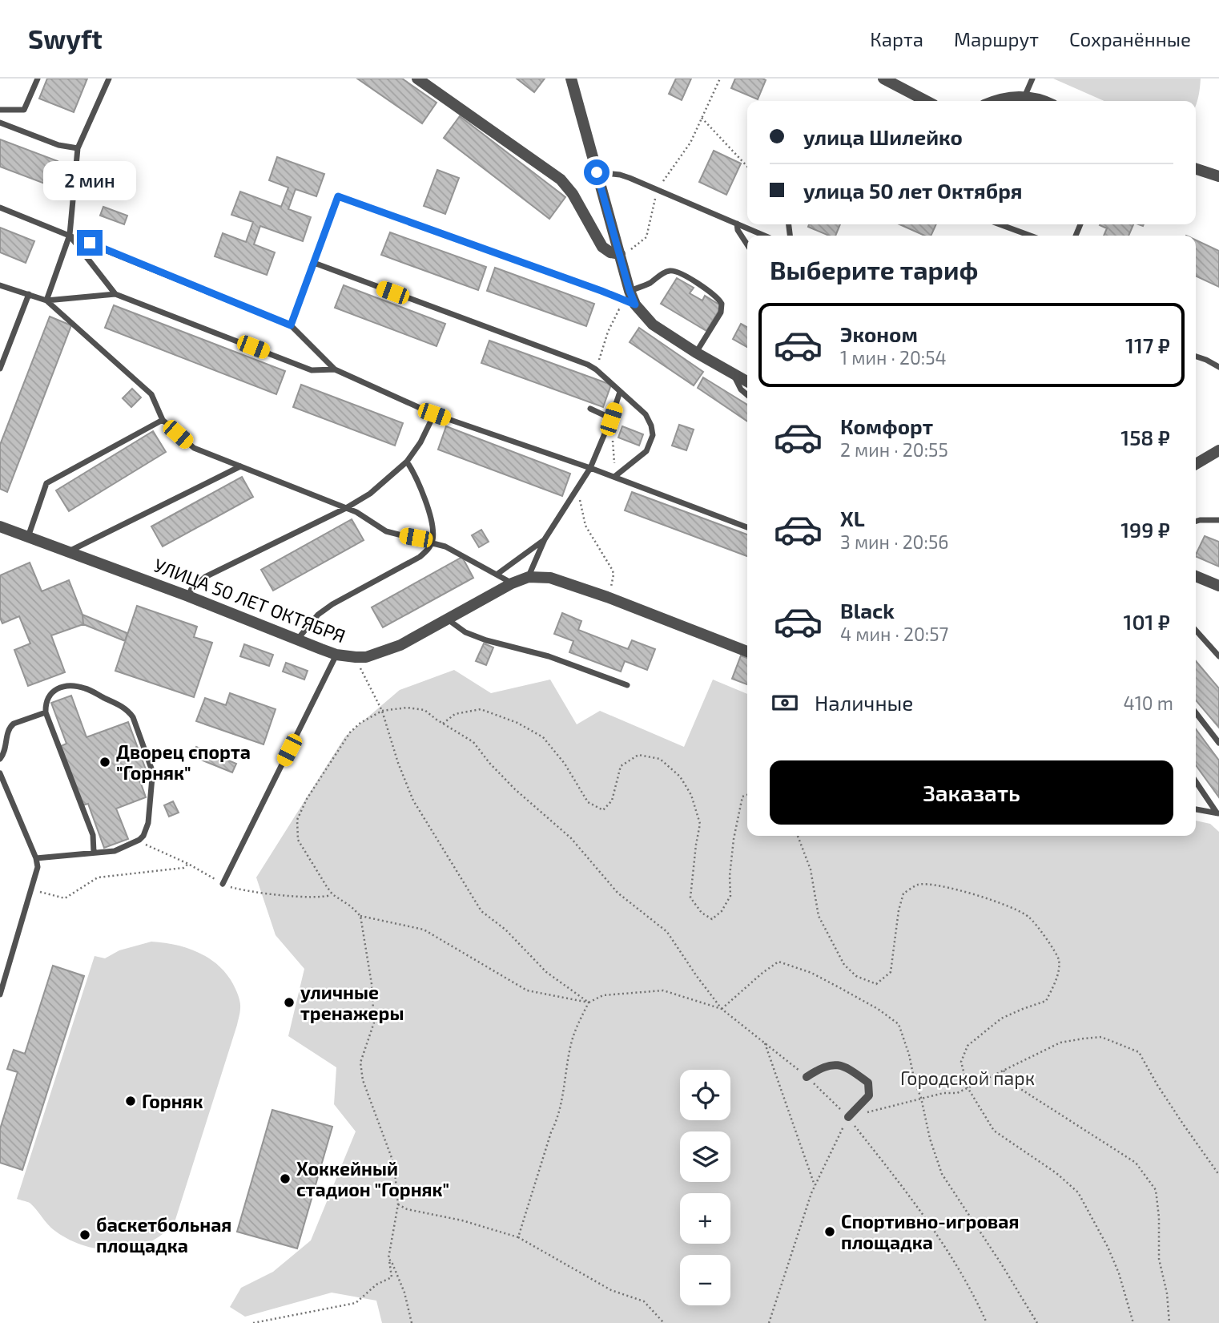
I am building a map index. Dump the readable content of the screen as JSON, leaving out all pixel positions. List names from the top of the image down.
{
  "streets": {
    "street": ["УЛИЦА 50 ЛЕТ ОКТЯБРЯ"]
  },
  "parks": ["Городской парк"],
  "places": [
    "Дворец спорта \"Горняк\"",
    "уличные тренажеры",
    "Горняк",
    "Хоккейный стадион \"Горняк\"",
    "Спортивно-игровая площадка",
    "баскетбольная площадка"
  ],
  "page": {
    "header": "Swyft",
    "nav": ["Карта", "Маршрут", "Сохранённые"],
    "banner": ["улица Шилейко", "улица 50 лет Октября"],
    "bubble": "2 мин",
    "heading": "Выберите тариф",
    "list": [
      {
        "name": "Эконом",
        "note": "1 мин · 20:54",
        "value": "117 ₽"
      },
      {
        "name": "Комфорт",
        "note": "2 мин · 20:55",
        "value": "158 ₽"
      },
      {
        "name": "XL",
        "note": "3 мин · 20:56",
        "value": "199 ₽"
      },
      {
        "name": "Black",
        "note": "4 мин · 20:57",
        "value": "101 ₽"
      }
    ],
    "pay": ["Наличные", "410 m"],
    "buttons": "Заказать",
    "map_buttons": ["+", "−"]
  }
}
